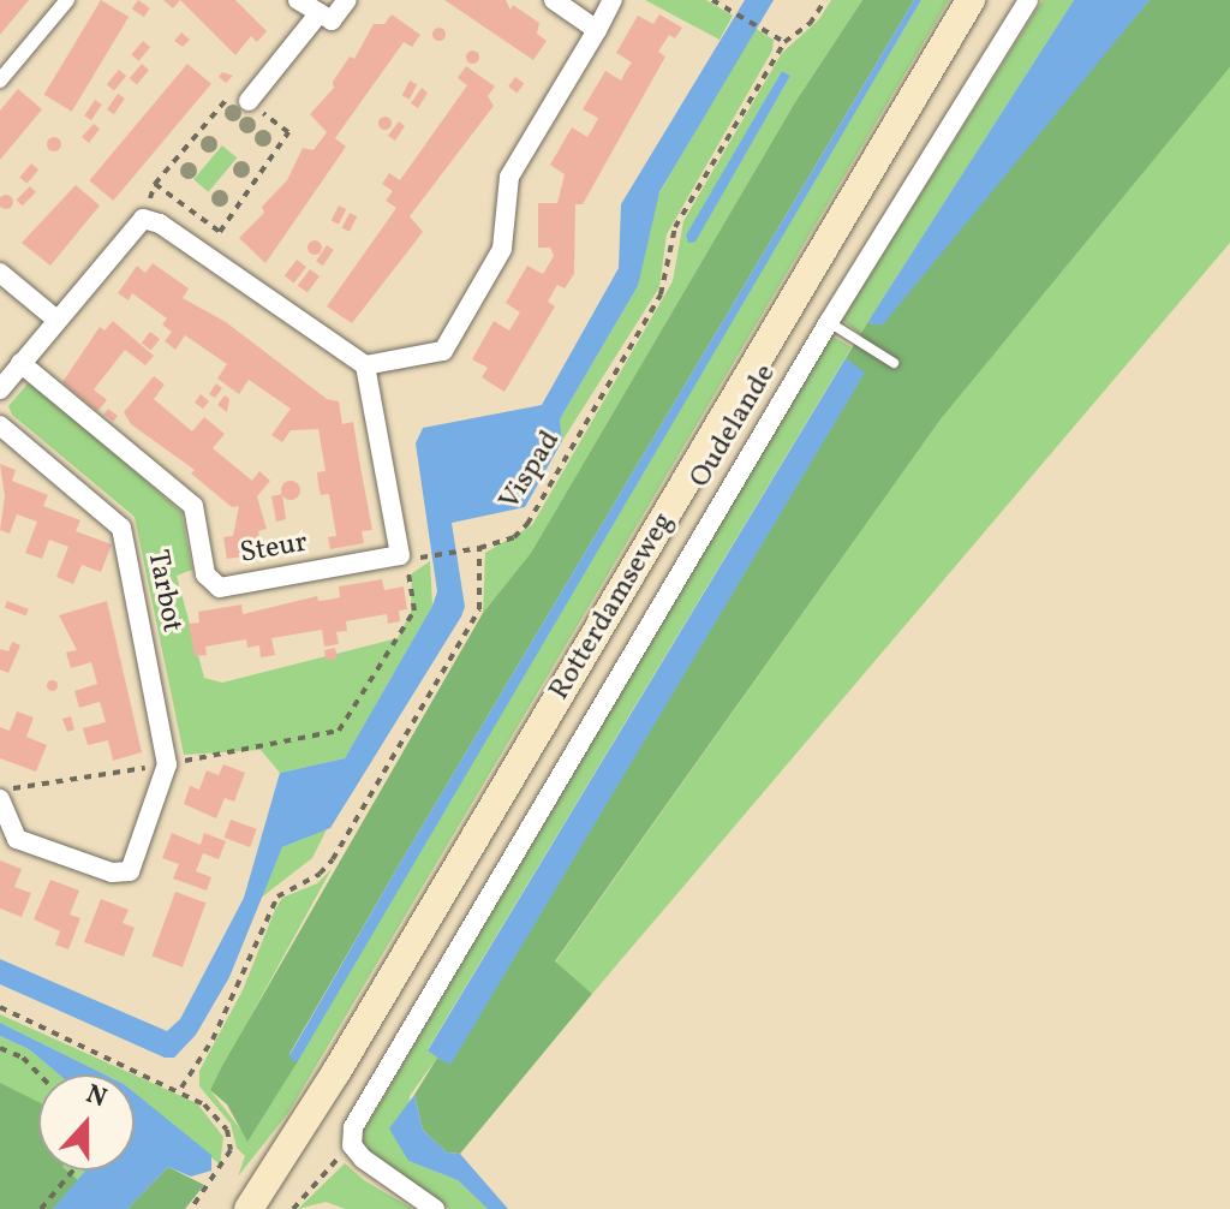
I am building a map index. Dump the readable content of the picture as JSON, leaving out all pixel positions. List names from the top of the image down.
{
  "streets": {
    "main road": ["Rotterdamseweg"],
    "street": ["Oudelande", "Steur", "Tarbot"],
    "path": ["Vispad"]
  },
  "crossings": [
    ["Vispad", "Steur"]
  ],
  "north": "top"
}
